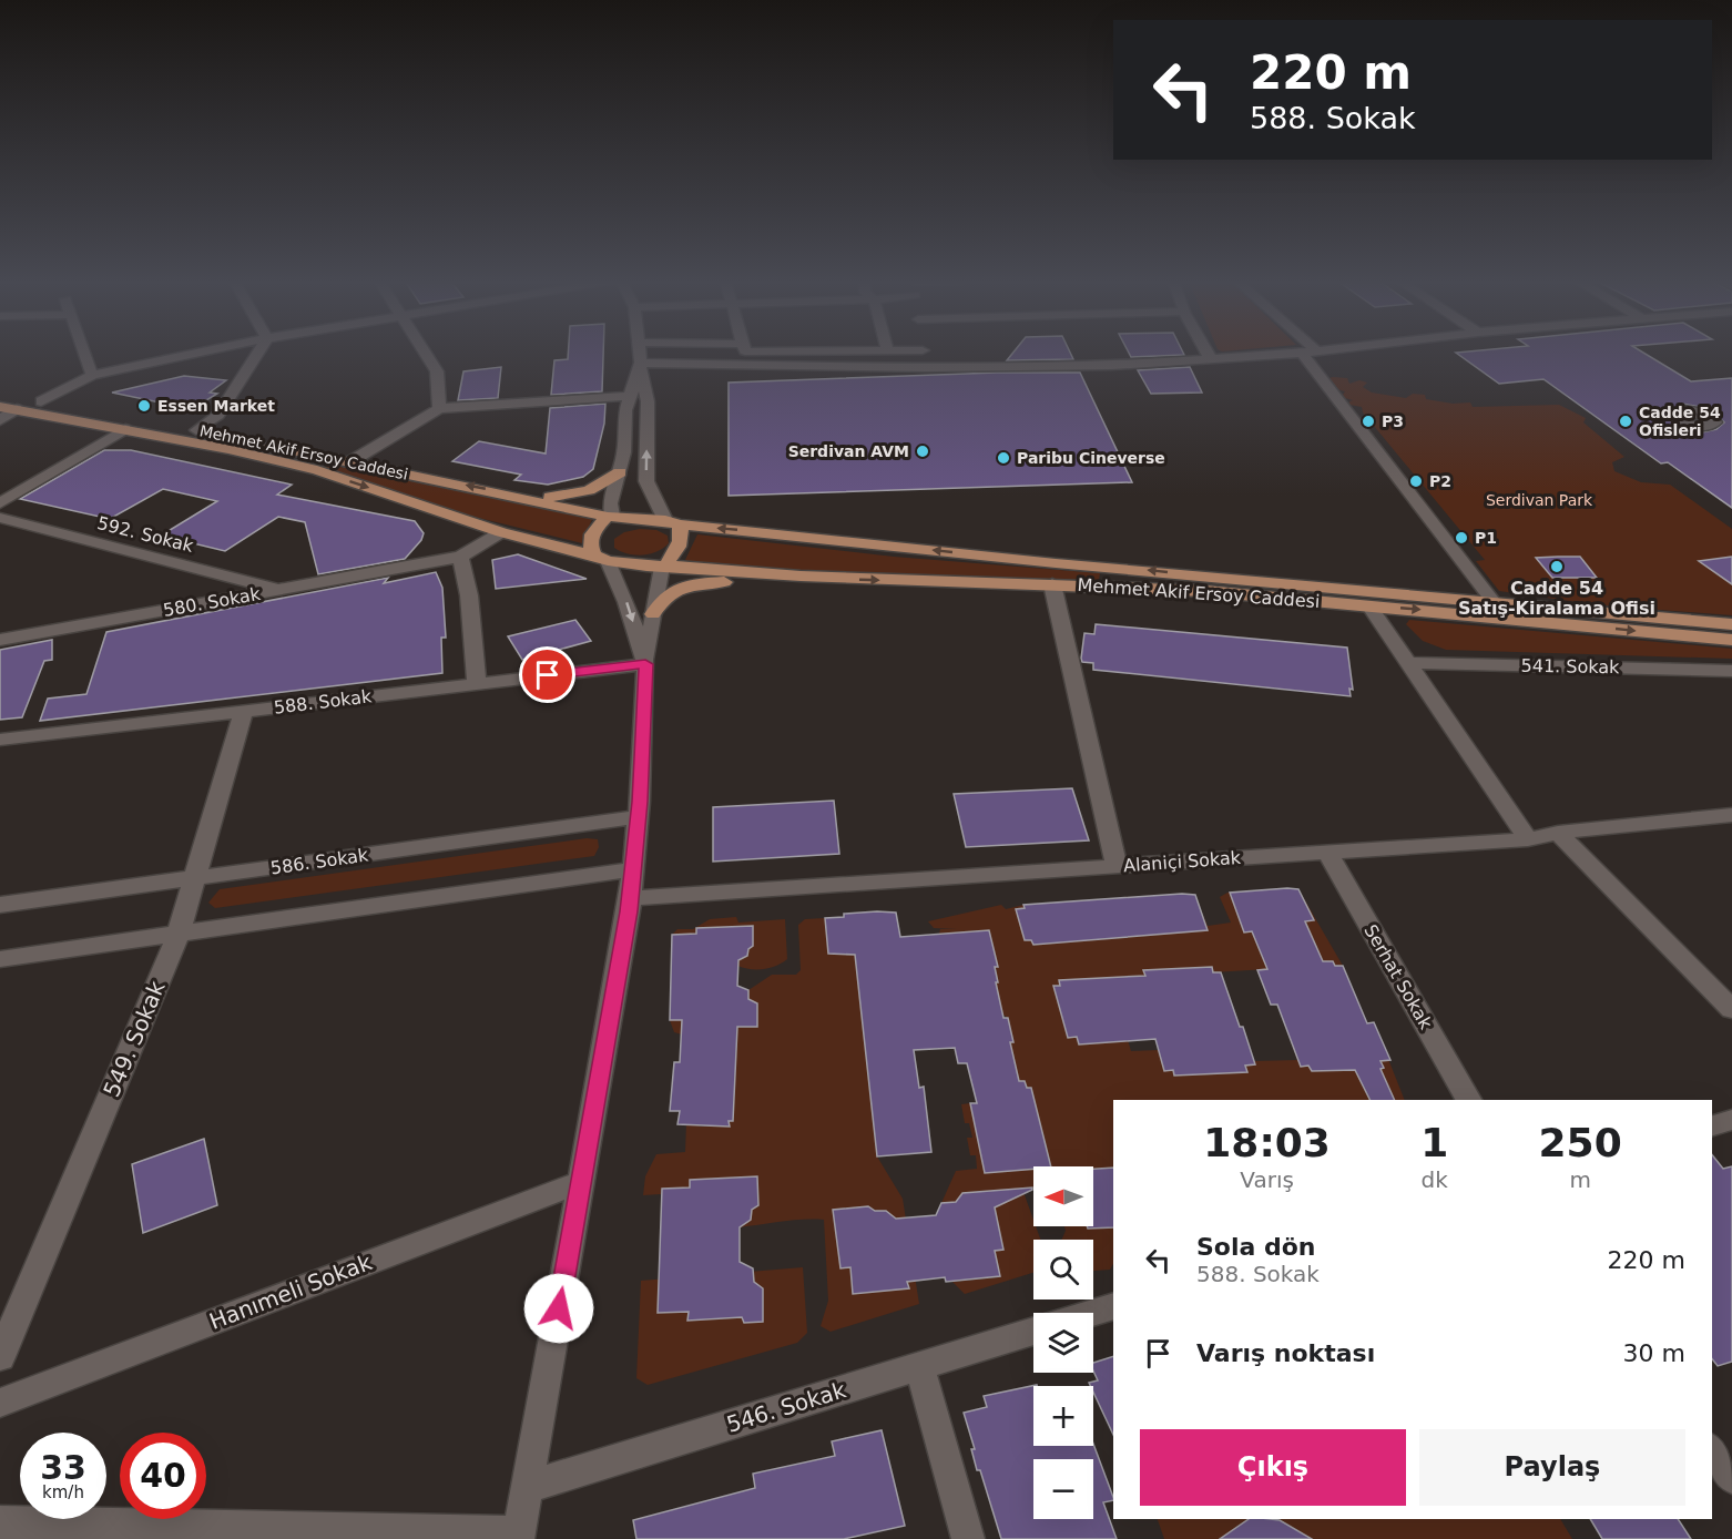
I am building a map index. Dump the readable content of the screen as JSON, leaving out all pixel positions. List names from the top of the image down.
{
  "streets": {
    "main road": ["Mehmet Akif Ersoy Caddesi"],
    "street": [
      "592. Sokak",
      "580. Sokak",
      "541. Sokak",
      "588. Sokak",
      "586. Sokak",
      "Alaniçi Sokak",
      "Serhat Sokak",
      "549. Sokak",
      "Hanımeli Sokak",
      "546. Sokak"
    ]
  },
  "crossings": [
    ["592. Sokak", "580. Sokak"],
    ["588. Sokak", "549. Sokak"],
    ["586. Sokak", "549. Sokak"],
    ["Alaniçi Sokak", "Serhat Sokak"]
  ],
  "parks": ["Serdivan Park"],
  "places": [
    "Essen Market",
    "P3",
    "Cadde 54 Ofisleri",
    "Serdivan AVM",
    "Paribu Cineverse",
    "P2",
    "P1",
    "Cadde 54 Satış-Kiralama Ofisi"
  ],
  "north": "left",
  "page": {
    "turn": ["220 m", "588. Sokak"],
    "eta": [
      "18:03",
      "Varış",
      "1",
      "dk",
      "250",
      "m"
    ],
    "map_buttons": ["+", "−"],
    "list": [
      {
        "name": "Sola dön",
        "note": "588. Sokak",
        "value": "220 m"
      },
      {
        "name": "Varış noktası",
        "value": "30 m"
      }
    ],
    "buttons": ["Çıkış", "Paylaş"],
    "speed": "33 km/h",
    "limit": "40"
  }
}
